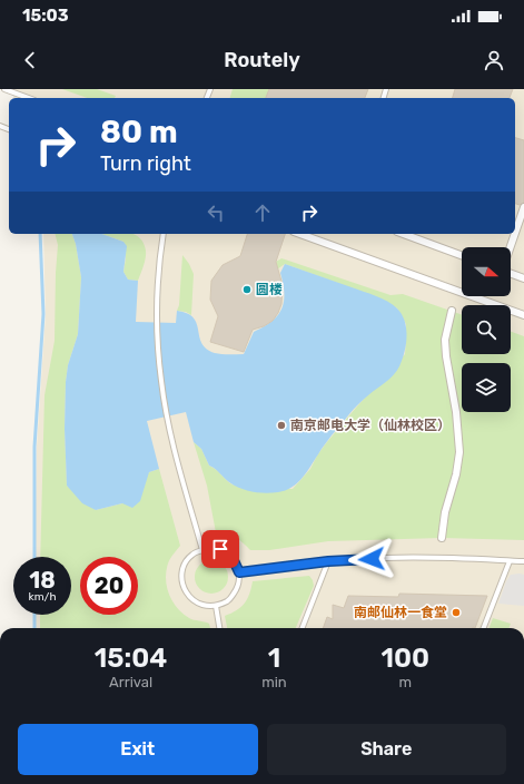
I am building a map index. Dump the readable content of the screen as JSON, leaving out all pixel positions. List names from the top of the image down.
{
  "places": ["圆楼", "南京邮电大学（仙林校区）", "南邮仙林一食堂"],
  "north": "right",
  "page": {
    "status": "15:03",
    "header": "Routely",
    "turn": ["80 m", "Turn right"],
    "speed": "18 km/h",
    "limit": "20",
    "eta": [
      "15:04",
      "Arrival",
      "1",
      "min",
      "100",
      "m"
    ],
    "buttons": ["Exit", "Share"]
  }
}
